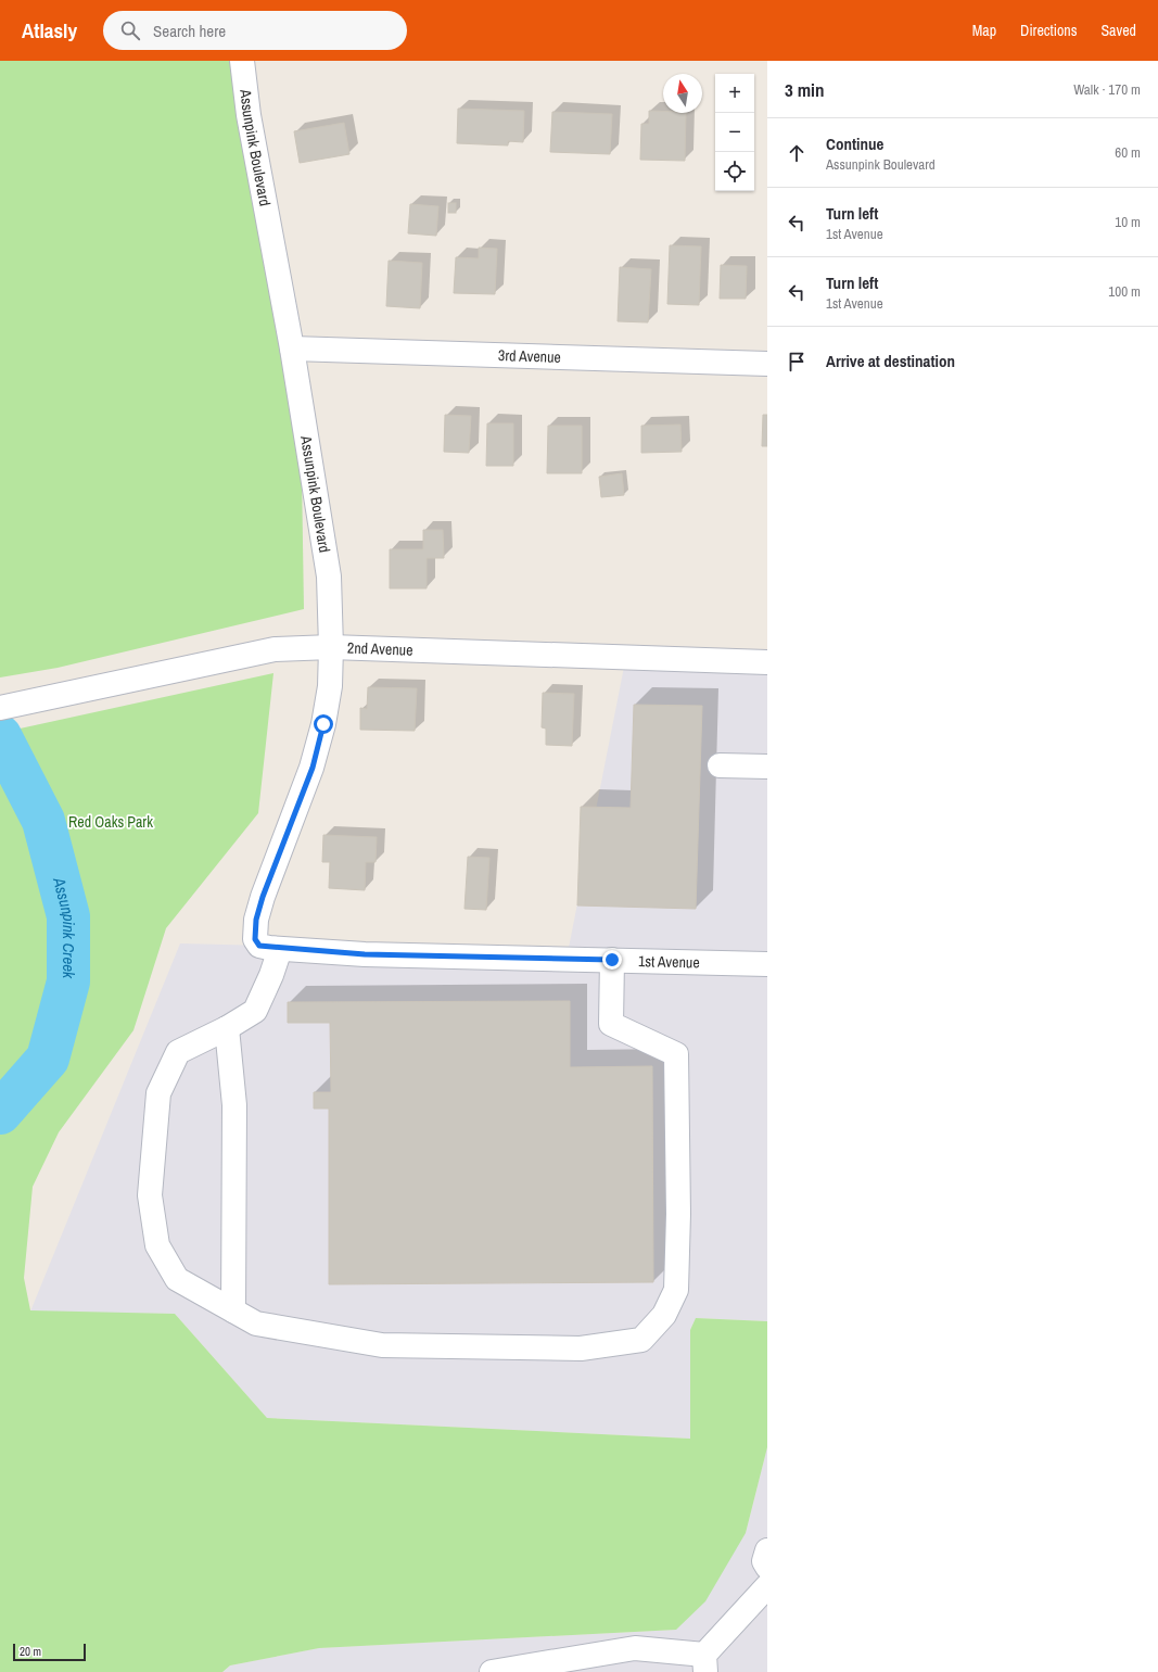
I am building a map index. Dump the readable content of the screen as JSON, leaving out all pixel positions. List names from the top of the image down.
{
  "streets": {
    "street": [
      "Assunpink Boulevard",
      "3rd Avenue",
      "2nd Avenue",
      "1st Avenue"
    ]
  },
  "crossings": [
    ["Assunpink Boulevard", "3rd Avenue"],
    ["Assunpink Boulevard", "2nd Avenue"],
    ["Assunpink Boulevard", "1st Avenue"]
  ],
  "water": ["Assunpink Creek"],
  "parks": ["Red Oaks Park"],
  "scale_bar": "20 m",
  "north": "top",
  "page": {
    "header": "Atlasly",
    "search": "Search here",
    "nav": ["Map", "Directions", "Saved"],
    "heading": ["3 min", "Walk · 170 m"],
    "map_buttons": ["+", "−"],
    "list": [
      ["Continue", "Assunpink Boulevard", "60 m"],
      ["Turn left", "1st Avenue", "10 m"],
      ["Turn left", "1st Avenue", "100 m"],
      "Arrive at destination"
    ],
    "scale": "20 m"
  }
}
